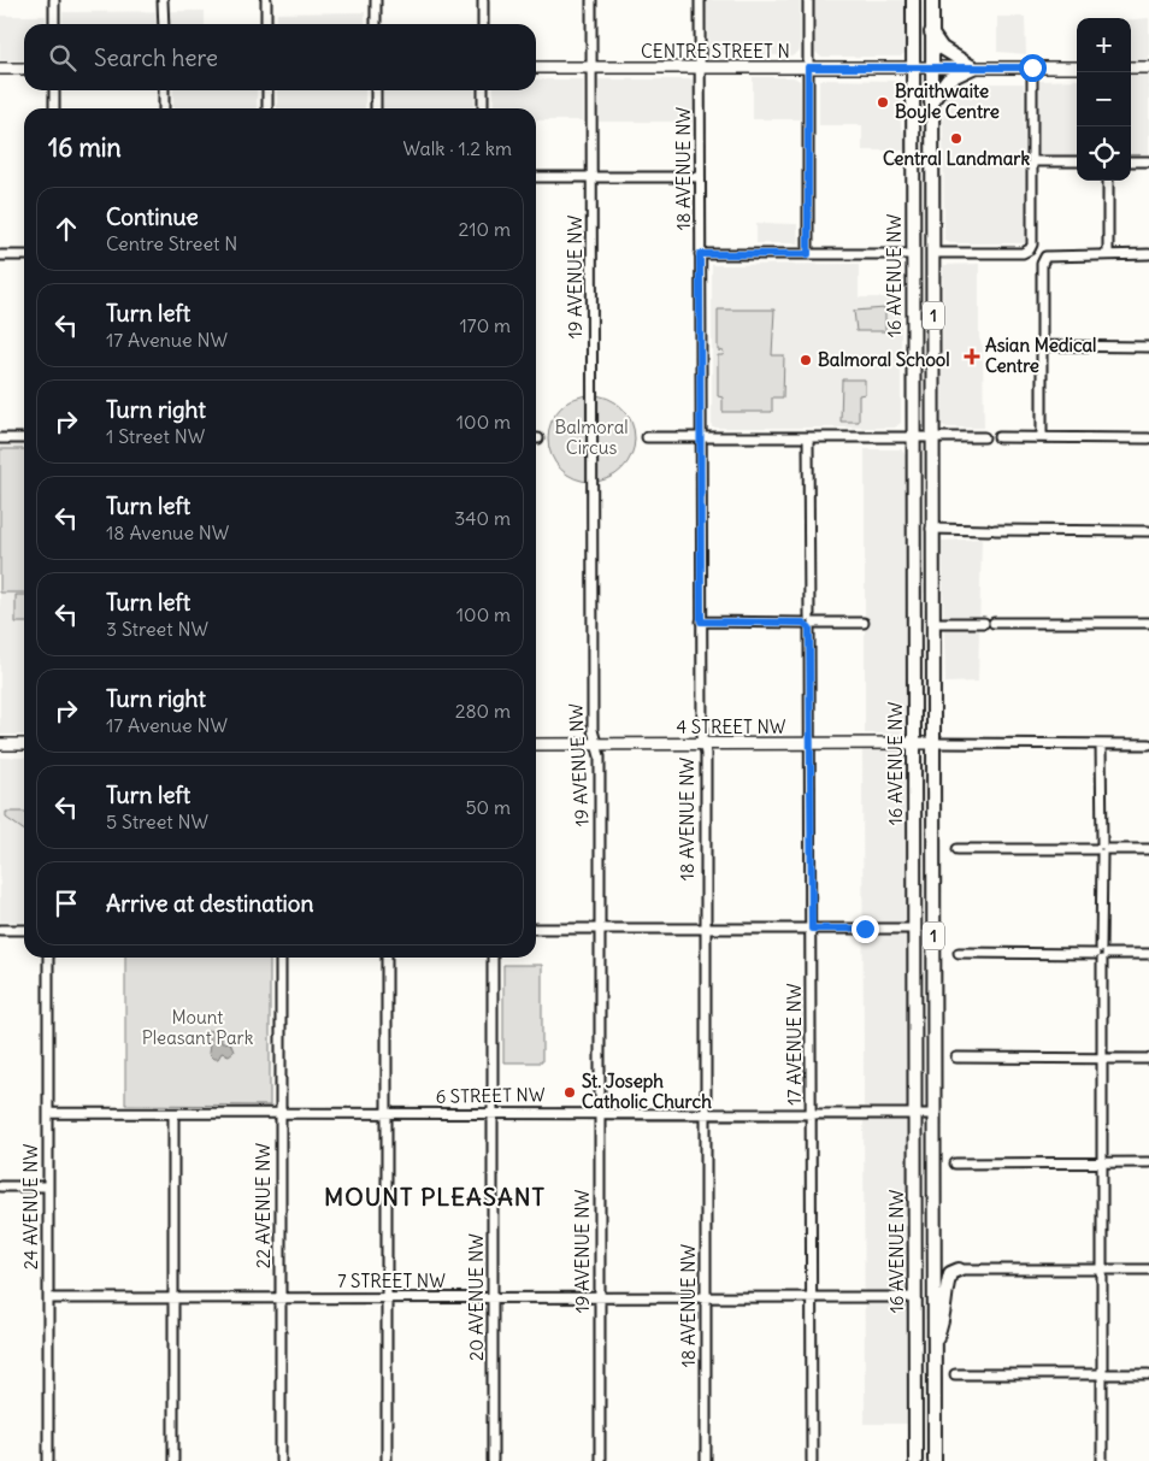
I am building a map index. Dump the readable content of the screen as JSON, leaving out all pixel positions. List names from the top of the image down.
{
  "streets": {
    "highway": ["16 AVENUE NW", "1"],
    "main road": ["CENTRE STREET N", "4 STREET NW"],
    "street": [
      "18 AVENUE NW",
      "19 AVENUE NW",
      "17 AVENUE NW",
      "6 STREET NW",
      "22 AVENUE NW",
      "24 AVENUE NW",
      "7 STREET NW",
      "20 AVENUE NW"
    ]
  },
  "crossings": [
    ["CENTRE STREET N", "18 AVENUE NW"],
    ["CENTRE STREET N", "16 AVENUE NW"],
    ["CENTRE STREET N", "19 AVENUE NW"],
    ["CENTRE STREET N", "1"],
    ["18 AVENUE NW", "4 STREET NW"],
    ["18 AVENUE NW", "6 STREET NW"],
    ["18 AVENUE NW", "7 STREET NW"],
    ["16 AVENUE NW", "1"],
    ["16 AVENUE NW", "4 STREET NW"],
    ["16 AVENUE NW", "6 STREET NW"],
    ["16 AVENUE NW", "7 STREET NW"],
    ["19 AVENUE NW", "4 STREET NW"],
    ["19 AVENUE NW", "6 STREET NW"],
    ["19 AVENUE NW", "7 STREET NW"],
    ["4 STREET NW", "17 AVENUE NW"],
    ["17 AVENUE NW", "6 STREET NW"],
    ["17 AVENUE NW", "7 STREET NW"],
    ["6 STREET NW", "22 AVENUE NW"],
    ["6 STREET NW", "24 AVENUE NW"],
    ["6 STREET NW", "20 AVENUE NW"],
    ["22 AVENUE NW", "7 STREET NW"],
    ["24 AVENUE NW", "7 STREET NW"],
    ["7 STREET NW", "20 AVENUE NW"]
  ],
  "districts": ["MOUNT PLEASANT"],
  "parks": ["Balmoral Circus", "Mount Pleasant Park"],
  "places": {
    "other": [
      "Braithwaite Boyle Centre",
      "Central Landmark",
      "Balmoral School",
      "St. Joseph Catholic Church"
    ],
    "health": ["Asian Medical Centre"]
  },
  "page": {
    "map_buttons": ["+", "−"],
    "search": "Search here",
    "heading": ["16 min", "Walk · 1.2 km"],
    "list": [
      ["Continue", "Centre Street N", "210 m"],
      ["Turn left", "17 Avenue NW", "170 m"],
      ["Turn right", "1 Street NW", "100 m"],
      ["Turn left", "18 Avenue NW", "340 m"],
      ["Turn left", "3 Street NW", "100 m"],
      ["Turn right", "17 Avenue NW", "280 m"],
      ["Turn left", "5 Street NW", "50 m"],
      "Arrive at destination"
    ]
  }
}
